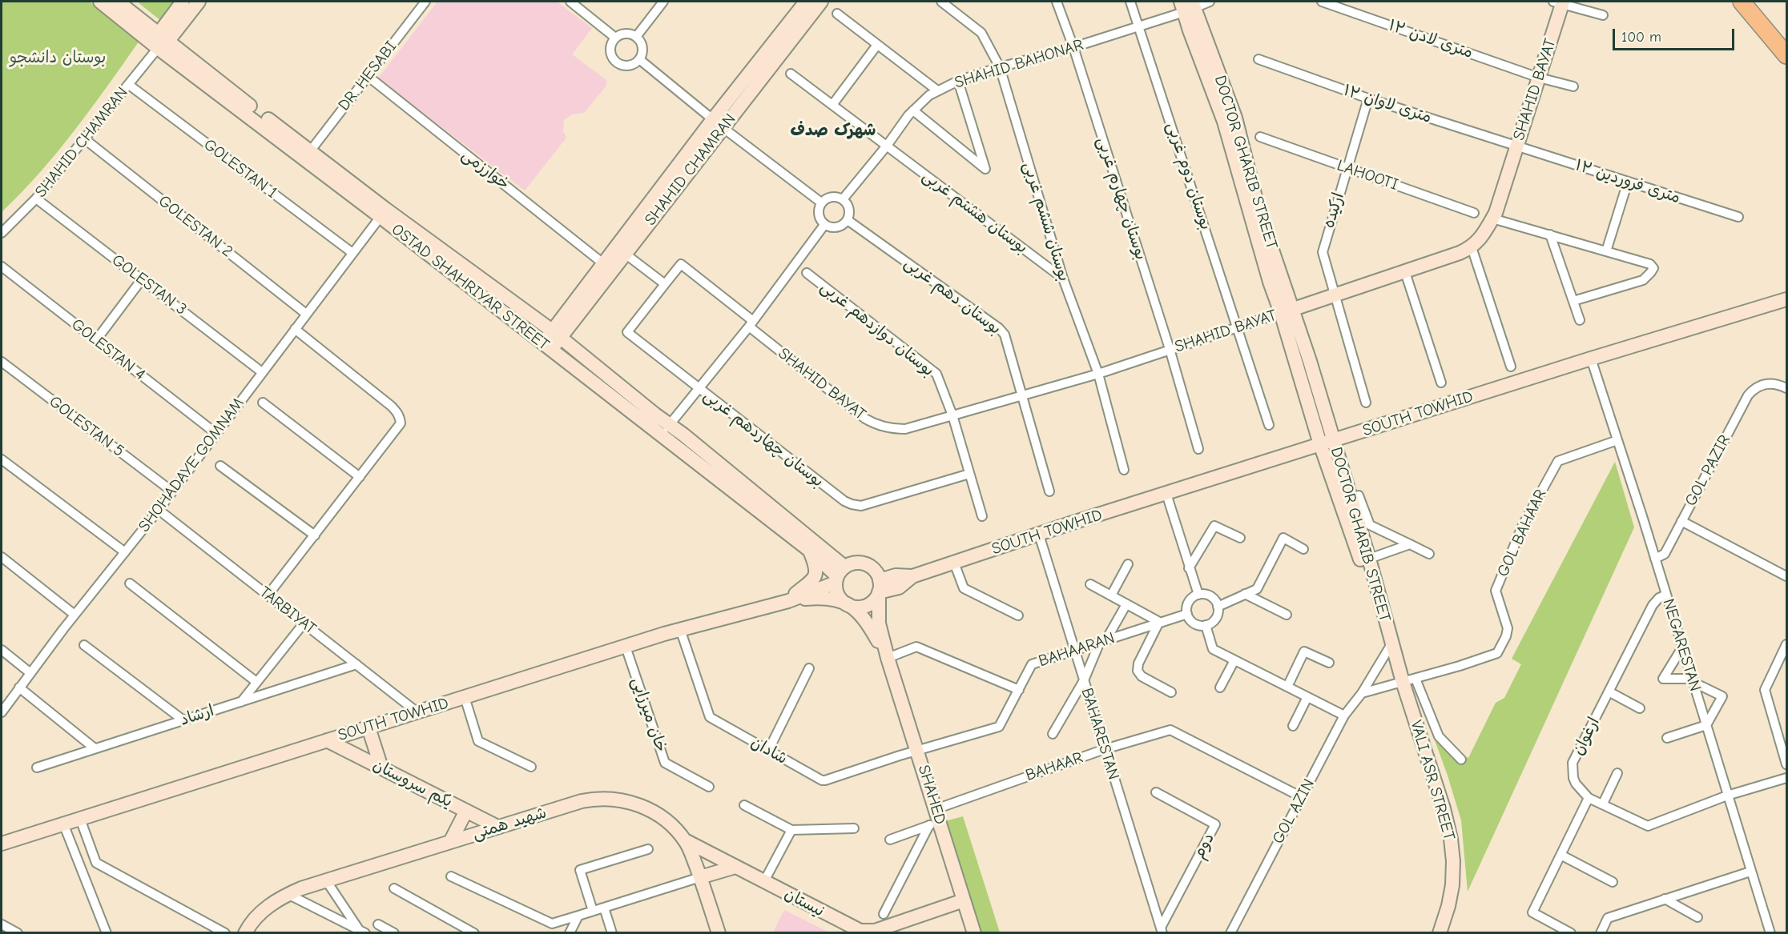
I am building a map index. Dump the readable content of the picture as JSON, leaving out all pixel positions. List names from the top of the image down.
{
  "streets": {
    "street": [
      "۱۲ متری لادن",
      "SHAHID BAHONAR",
      "DR. HESABI",
      "SHAHID BAYAT",
      "۱۲ متری لاوان",
      "SHAHID CHAMRAN",
      "DOCTOR GHARIB STREET",
      "GOLESTAN 1",
      "خوارزمی",
      "LAHOOTI",
      "بوستان دوم غربی",
      "۱۲ متری فروردین",
      "بوستان چهارم غربی",
      "ارکیده",
      "بوستان هشتم غربی",
      "بوستان ششم غربی",
      "GOLESTAN 2",
      "GOLESTAN 3",
      "OSTAD SHAHRIYAR STREET",
      "بوستان دهم غربی",
      "بوستان دوازدهم غربی",
      "GOLESTAN 4",
      "SOUTH TOWHID",
      "GOLESTAN 5",
      "بوستان چهاردهم غربی",
      "SHOHADAYE GOMNAM",
      "GOL PAZIR",
      "GOL BAHAAR",
      "TARBIYAT",
      "NEGARESTAN",
      "BAHAARAN",
      "خان میرزایی",
      "ارشاد",
      "BAHARESTAN",
      "ارغوان",
      "شادان",
      "BAHAAR",
      "VALI ASR STREET",
      "یکم سروستان",
      "SHAHED",
      "GOL AZIN",
      "شهید همتی",
      "دوم",
      "نيستان"
    ]
  },
  "crossings": [
    ["۱۲ متری لادن", "SHAHID BAYAT"],
    ["SHAHID BAHONAR", "DOCTOR GHARIB STREET"],
    ["SHAHID BAHONAR", "بوستان دوم غربی"],
    ["SHAHID BAHONAR", "بوستان چهارم غربی"],
    ["SHAHID BAHONAR", "بوستان هشتم غربی"],
    ["SHAHID BAHONAR", "بوستان ششم غربی"],
    ["SHAHID BAHONAR", "بوستان دهم غربی"],
    ["DR. HESABI", "خوارزمی"],
    ["DR. HESABI", "OSTAD SHAHRIYAR STREET"],
    ["SHAHID BAYAT", "۱۲ متری لاوان"],
    ["SHAHID BAYAT", "DOCTOR GHARIB STREET"],
    ["SHAHID BAYAT", "بوستان دوم غربی"],
    ["SHAHID BAYAT", "۱۲ متری فروردین"],
    ["SHAHID BAYAT", "بوستان چهارم غربی"],
    ["SHAHID BAYAT", "ارکیده"],
    ["SHAHID BAYAT", "بوستان ششم غربی"],
    ["SHAHID BAYAT", "بوستان دهم غربی"],
    ["SHAHID BAYAT", "بوستان دوازدهم غربی"],
    ["SHAHID BAYAT", "بوستان چهاردهم غربی"],
    ["۱۲ متری لاوان", "۱۲ متری فروردین"],
    ["۱۲ متری لاوان", "ارکیده"],
    ["SHAHID CHAMRAN", "GOLESTAN 1"],
    ["SHAHID CHAMRAN", "خوارزمی"],
    ["SHAHID CHAMRAN", "GOLESTAN 2"],
    ["SHAHID CHAMRAN", "GOLESTAN 3"],
    ["SHAHID CHAMRAN", "OSTAD SHAHRIYAR STREET"],
    ["DOCTOR GHARIB STREET", "SOUTH TOWHID"],
    ["DOCTOR GHARIB STREET", "VALI ASR STREET"],
    ["GOLESTAN 1", "SHOHADAYE GOMNAM"],
    ["LAHOOTI", "ارکیده"],
    ["بوستان هشتم غربی", "بوستان ششم غربی"],
    ["GOLESTAN 2", "SHOHADAYE GOMNAM"],
    ["GOLESTAN 3", "SHOHADAYE GOMNAM"],
    ["OSTAD SHAHRIYAR STREET", "SOUTH TOWHID"],
    ["OSTAD SHAHRIYAR STREET", "SHOHADAYE GOMNAM"],
    ["بوستان دوازدهم غربی", "بوستان چهاردهم غربی"],
    ["GOLESTAN 4", "SHOHADAYE GOMNAM"],
    ["SOUTH TOWHID", "TARBIYAT"],
    ["SOUTH TOWHID", "NEGARESTAN"],
    ["SOUTH TOWHID", "خان میرزایی"],
    ["SOUTH TOWHID", "BAHARESTAN"],
    ["SOUTH TOWHID", "شادان"],
    ["SOUTH TOWHID", "یکم سروستان"],
    ["GOLESTAN 5", "SHOHADAYE GOMNAM"],
    ["SHOHADAYE GOMNAM", "TARBIYAT"],
    ["GOL PAZIR", "NEGARESTAN"],
    ["GOL BAHAAR", "NEGARESTAN"],
    ["GOL BAHAAR", "VALI ASR STREET"],
    ["TARBIYAT", "ارشاد"],
    ["NEGARESTAN", "ارغوان"],
    ["BAHAARAN", "BAHARESTAN"],
    ["BAHAARAN", "شادان"],
    ["BAHAARAN", "SHAHED"],
    ["BAHARESTAN", "BAHAAR"],
    ["BAHARESTAN", "دوم"],
    ["شادان", "SHAHED"],
    ["BAHAAR", "SHAHED"],
    ["BAHAAR", "GOL AZIN"],
    ["VALI ASR STREET", "GOL AZIN"],
    ["یکم سروستان", "شهید همتی"],
    ["SHAHED", "نيستان"],
    ["شهید همتی", "نيستان"]
  ],
  "districts": ["شهرک صدف"],
  "parks": ["بوستان دانشجو"],
  "scale_bar": "100 m"
}
